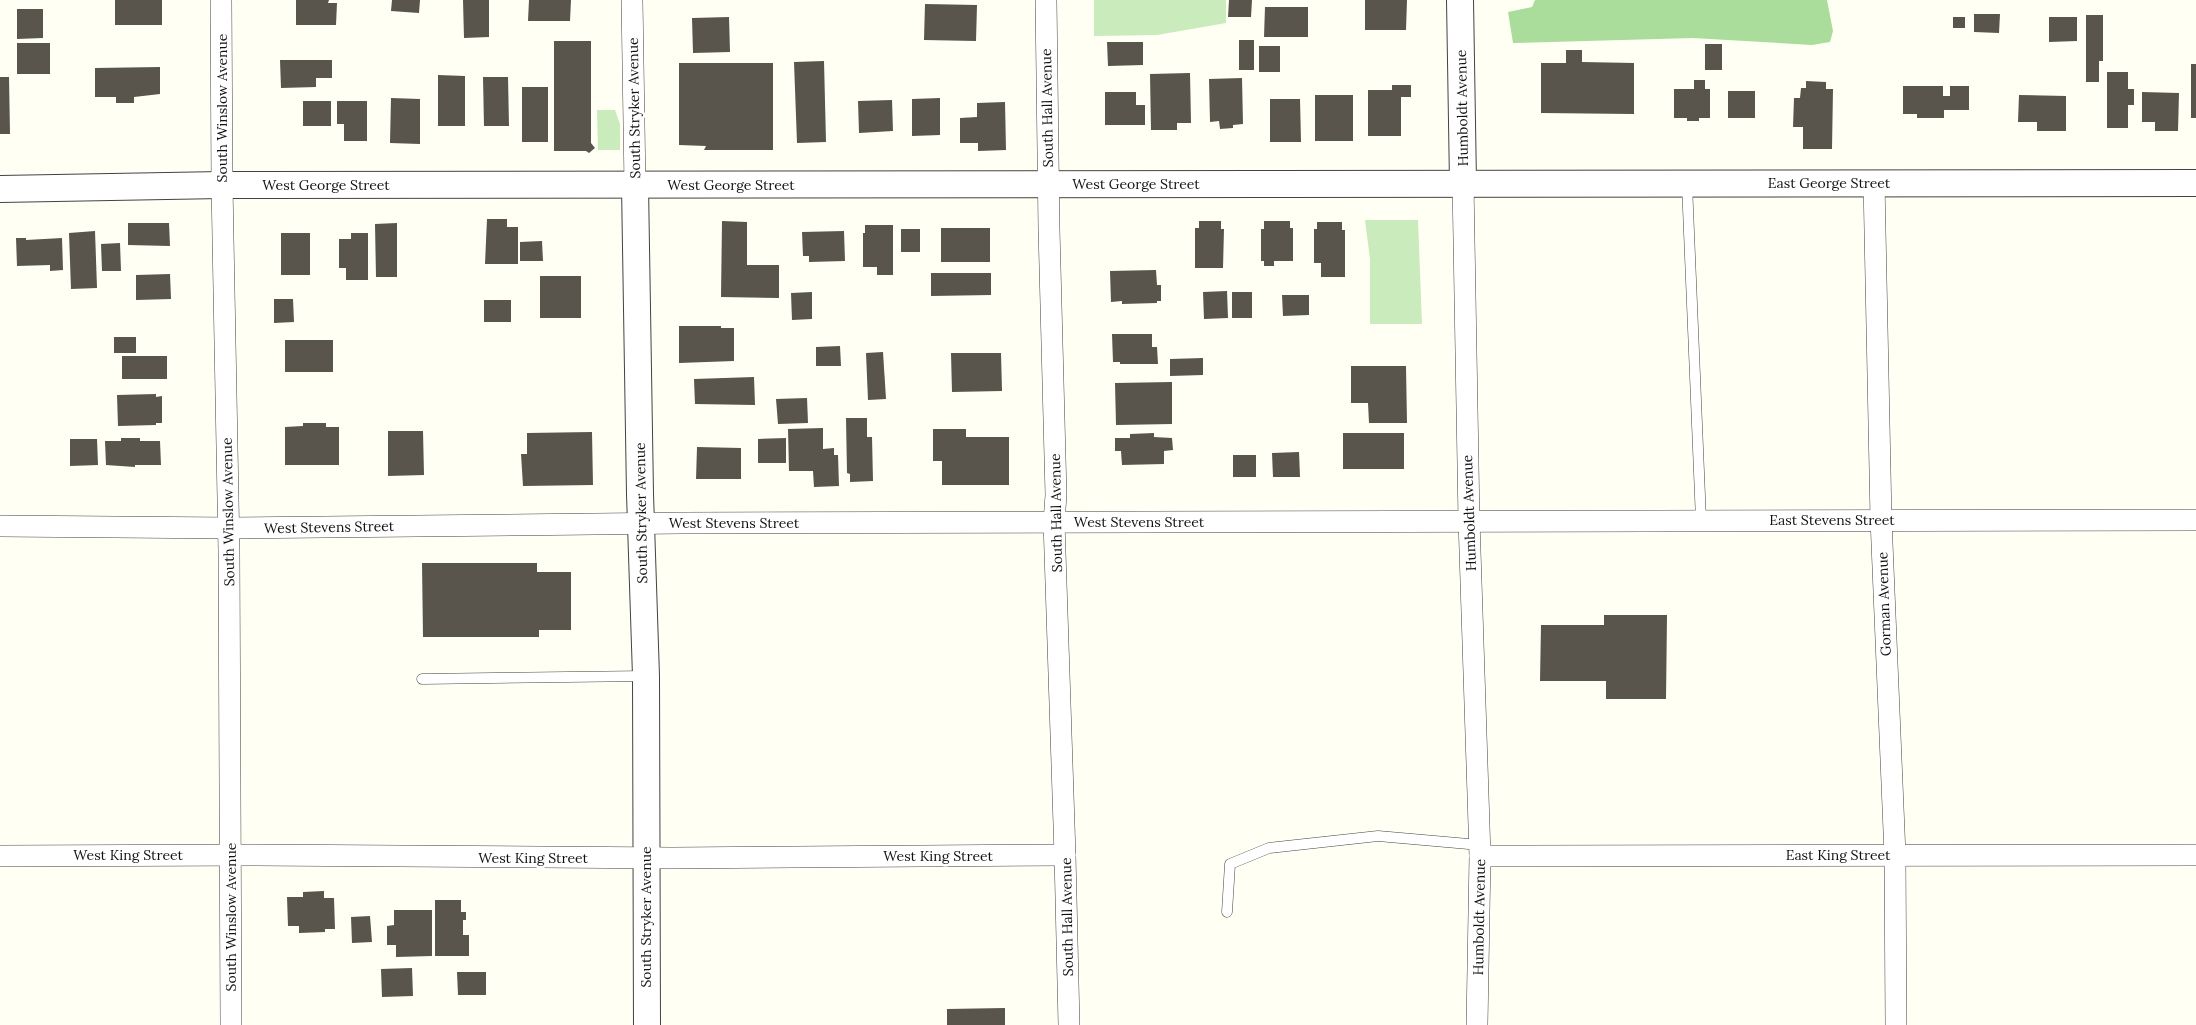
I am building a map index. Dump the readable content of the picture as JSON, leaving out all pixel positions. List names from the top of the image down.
{
  "streets": {
    "street": [
      "South Winslow Avenue",
      "South Stryker Avenue",
      "South Hall Avenue",
      "Humboldt Avenue",
      "East George Street",
      "West George Street",
      "East Stevens Street",
      "West Stevens Street",
      "Gorman Avenue",
      "West King Street",
      "East King Street"
    ]
  },
  "crossings": [
    ["South Winslow Avenue", "West George Street"],
    ["South Winslow Avenue", "West Stevens Street"],
    ["South Winslow Avenue", "West King Street"],
    ["South Stryker Avenue", "West George Street"],
    ["South Stryker Avenue", "West Stevens Street"],
    ["South Stryker Avenue", "West King Street"],
    ["South Hall Avenue", "West George Street"],
    ["South Hall Avenue", "West Stevens Street"],
    ["South Hall Avenue", "West King Street"],
    ["Humboldt Avenue", "East George Street"],
    ["Humboldt Avenue", "West George Street"],
    ["Humboldt Avenue", "East Stevens Street"],
    ["Humboldt Avenue", "West Stevens Street"],
    ["Humboldt Avenue", "East King Street"],
    ["East George Street", "West George Street"],
    ["East George Street", "Gorman Avenue"],
    ["East Stevens Street", "West Stevens Street"],
    ["East Stevens Street", "Gorman Avenue"],
    ["Gorman Avenue", "East King Street"]
  ]
}
